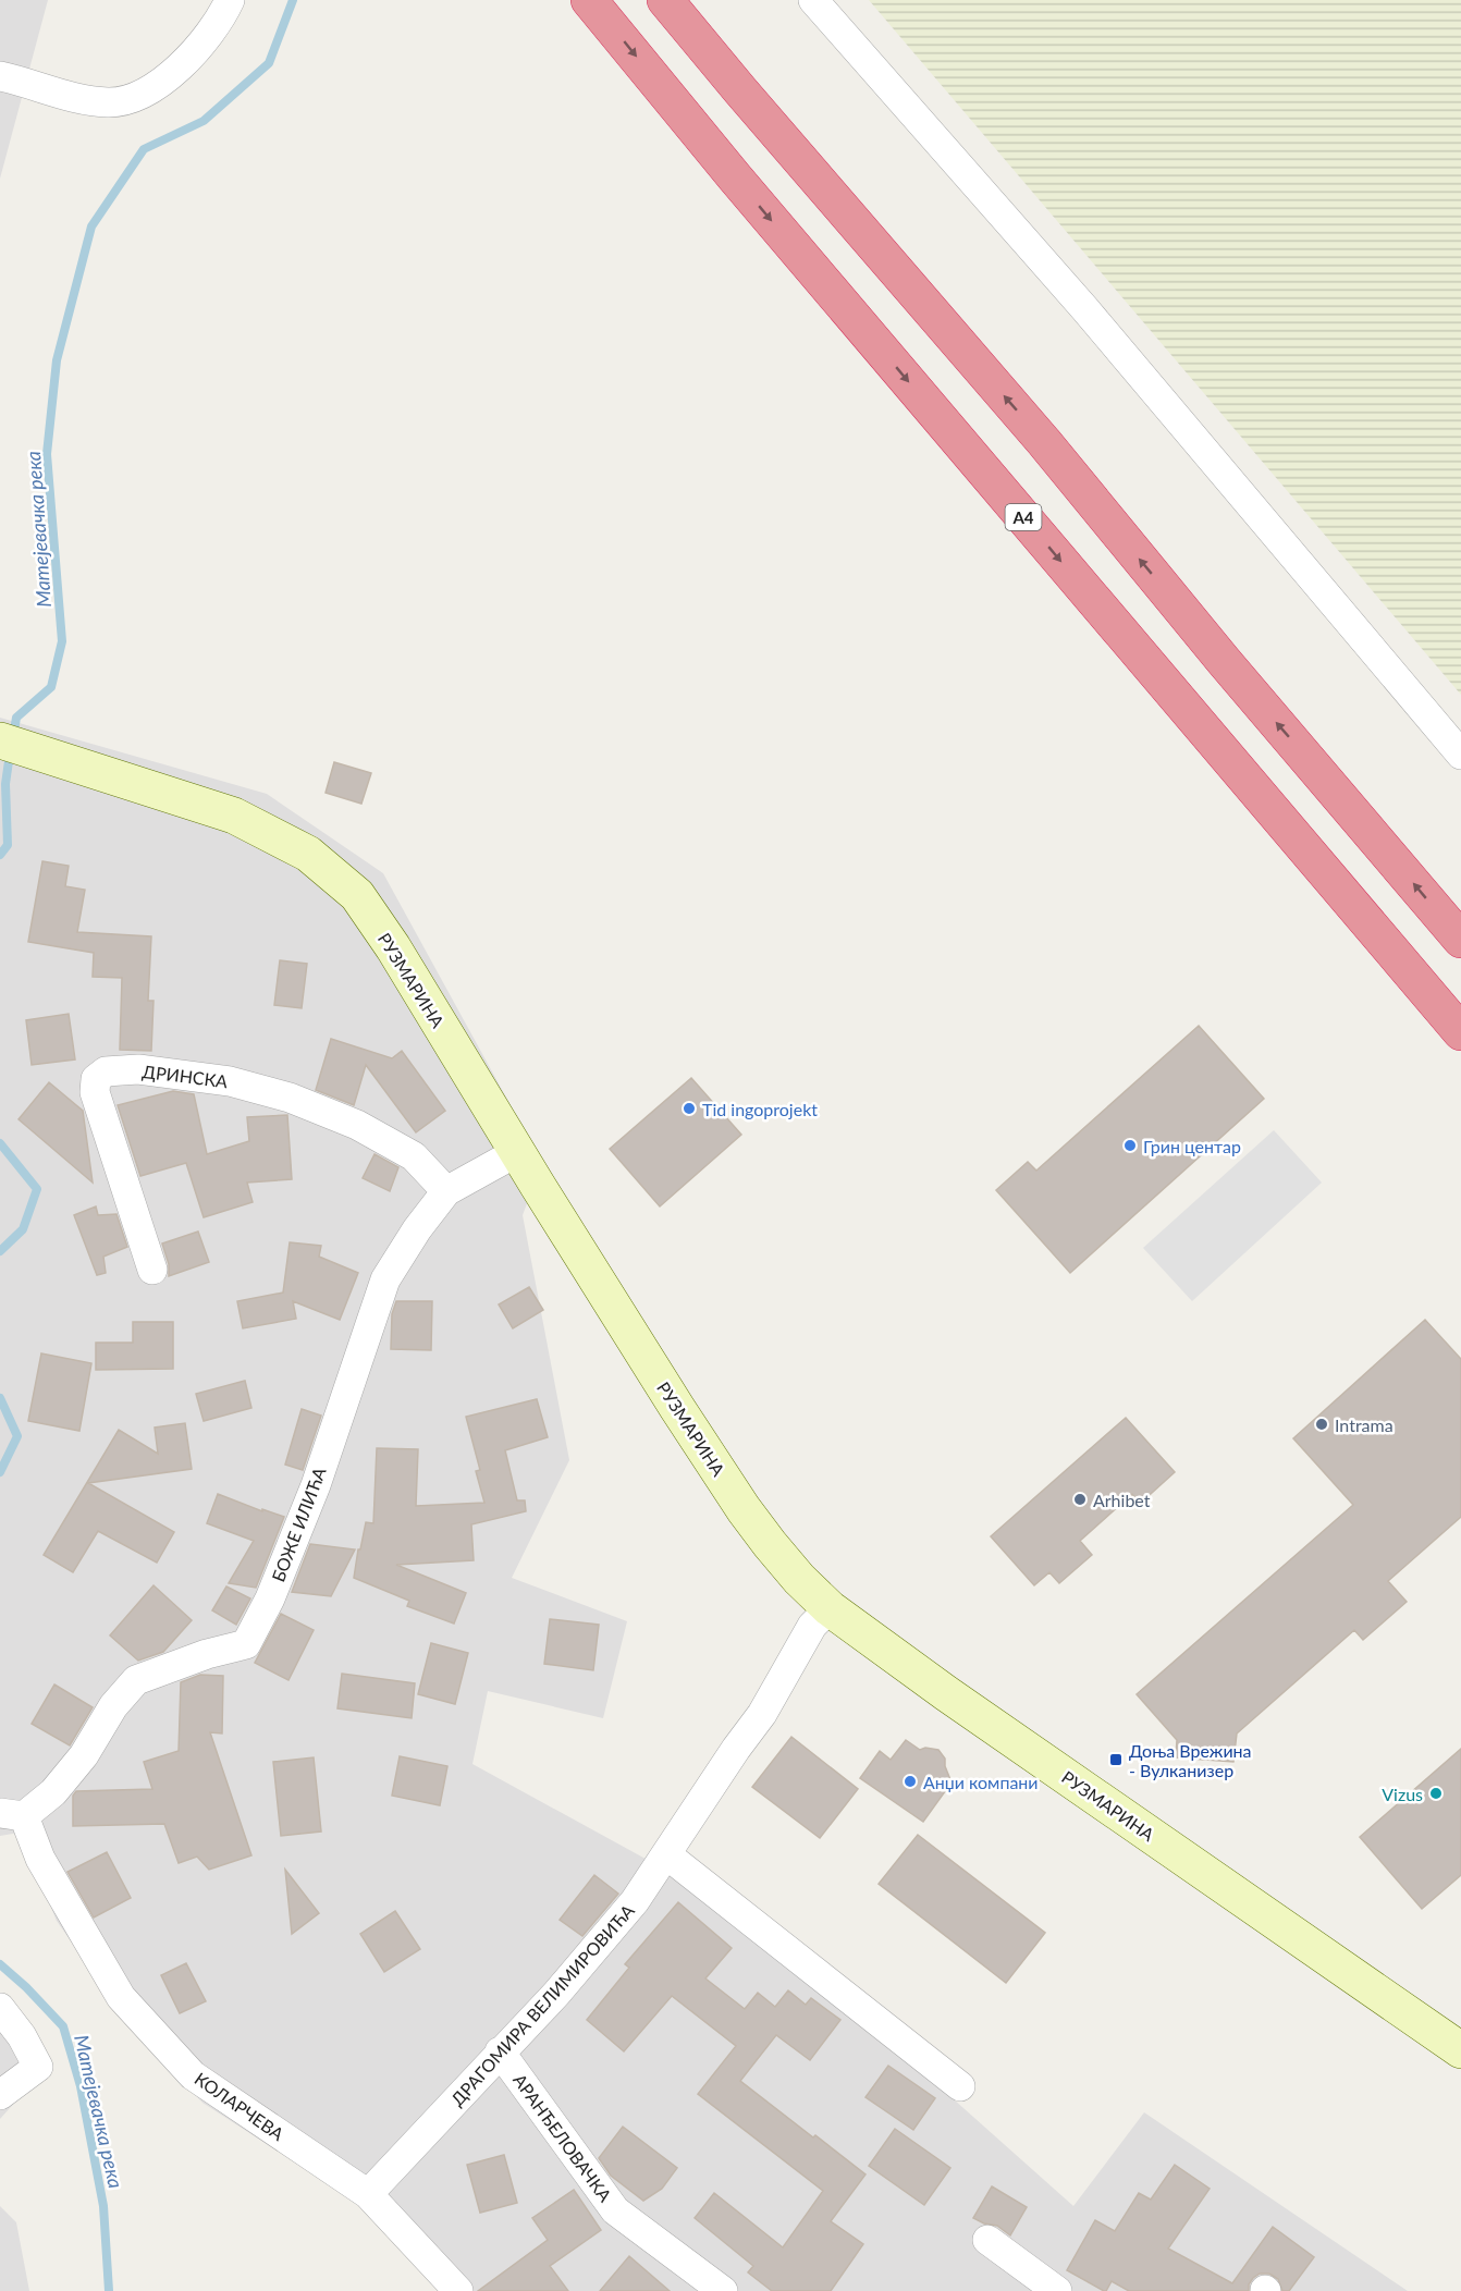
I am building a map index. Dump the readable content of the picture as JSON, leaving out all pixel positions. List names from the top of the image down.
{
  "streets": {
    "highway": ["A4"],
    "main road": ["РУЗМАРИНА"],
    "street": [
      "ДРИНСКА",
      "БОЖЕ ИЛИЋА",
      "ДРАГОМИРА ВЕЛИМИРОВИЋА",
      "КОЛАРЧЕВА",
      "АРАНЂЕЛОВАЧКА"
    ]
  },
  "crossings": [
    ["РУЗМАРИНА", "БОЖЕ ИЛИЋА"],
    ["РУЗМАРИНА", "ДРАГОМИРА ВЕЛИМИРОВИЋА"],
    ["ДРИНСКА", "БОЖЕ ИЛИЋА"],
    ["БОЖЕ ИЛИЋА", "КОЛАРЧЕВА"],
    ["ДРАГОМИРА ВЕЛИМИРОВИЋА", "КОЛАРЧЕВА"],
    ["ДРАГОМИРА ВЕЛИМИРОВИЋА", "АРАНЂЕЛОВАЧКА"]
  ],
  "water": ["Матејевачка река"],
  "places": {
    "other": [
      "Tid ingoprojekt",
      "Грин центар",
      "Intrama",
      "Arhibet",
      "Анџи компани",
      "Vizus"
    ],
    "transit": ["Доња Врежина - Вулканизер"]
  }
}
